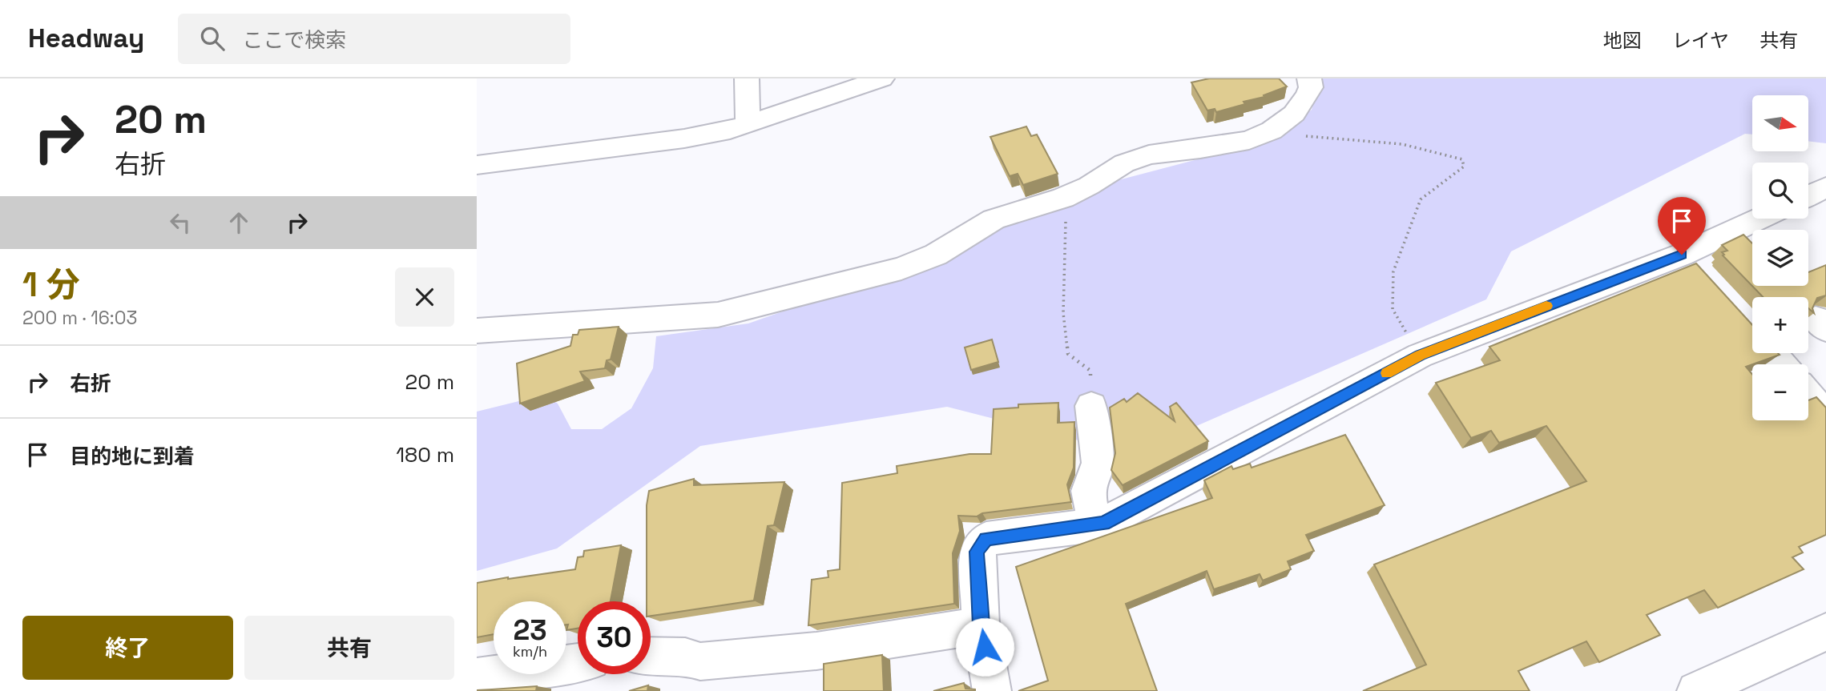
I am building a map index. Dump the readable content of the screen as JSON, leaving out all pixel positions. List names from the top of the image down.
{
  "north": "right",
  "page": {
    "header": "Headway",
    "search": "ここで検索",
    "nav": ["地図", "レイヤ", "共有"],
    "turn": ["20 m", "右折"],
    "map_buttons": ["+", "−"],
    "heading": ["1 分", "200 m · 16:03"],
    "list": [
      {
        "name": "右折",
        "value": "20 m"
      },
      {
        "name": "目的地に到着",
        "value": "180 m"
      }
    ],
    "speed": "23 km/h",
    "limit": "30",
    "buttons": ["終了", "共有"]
  }
}
